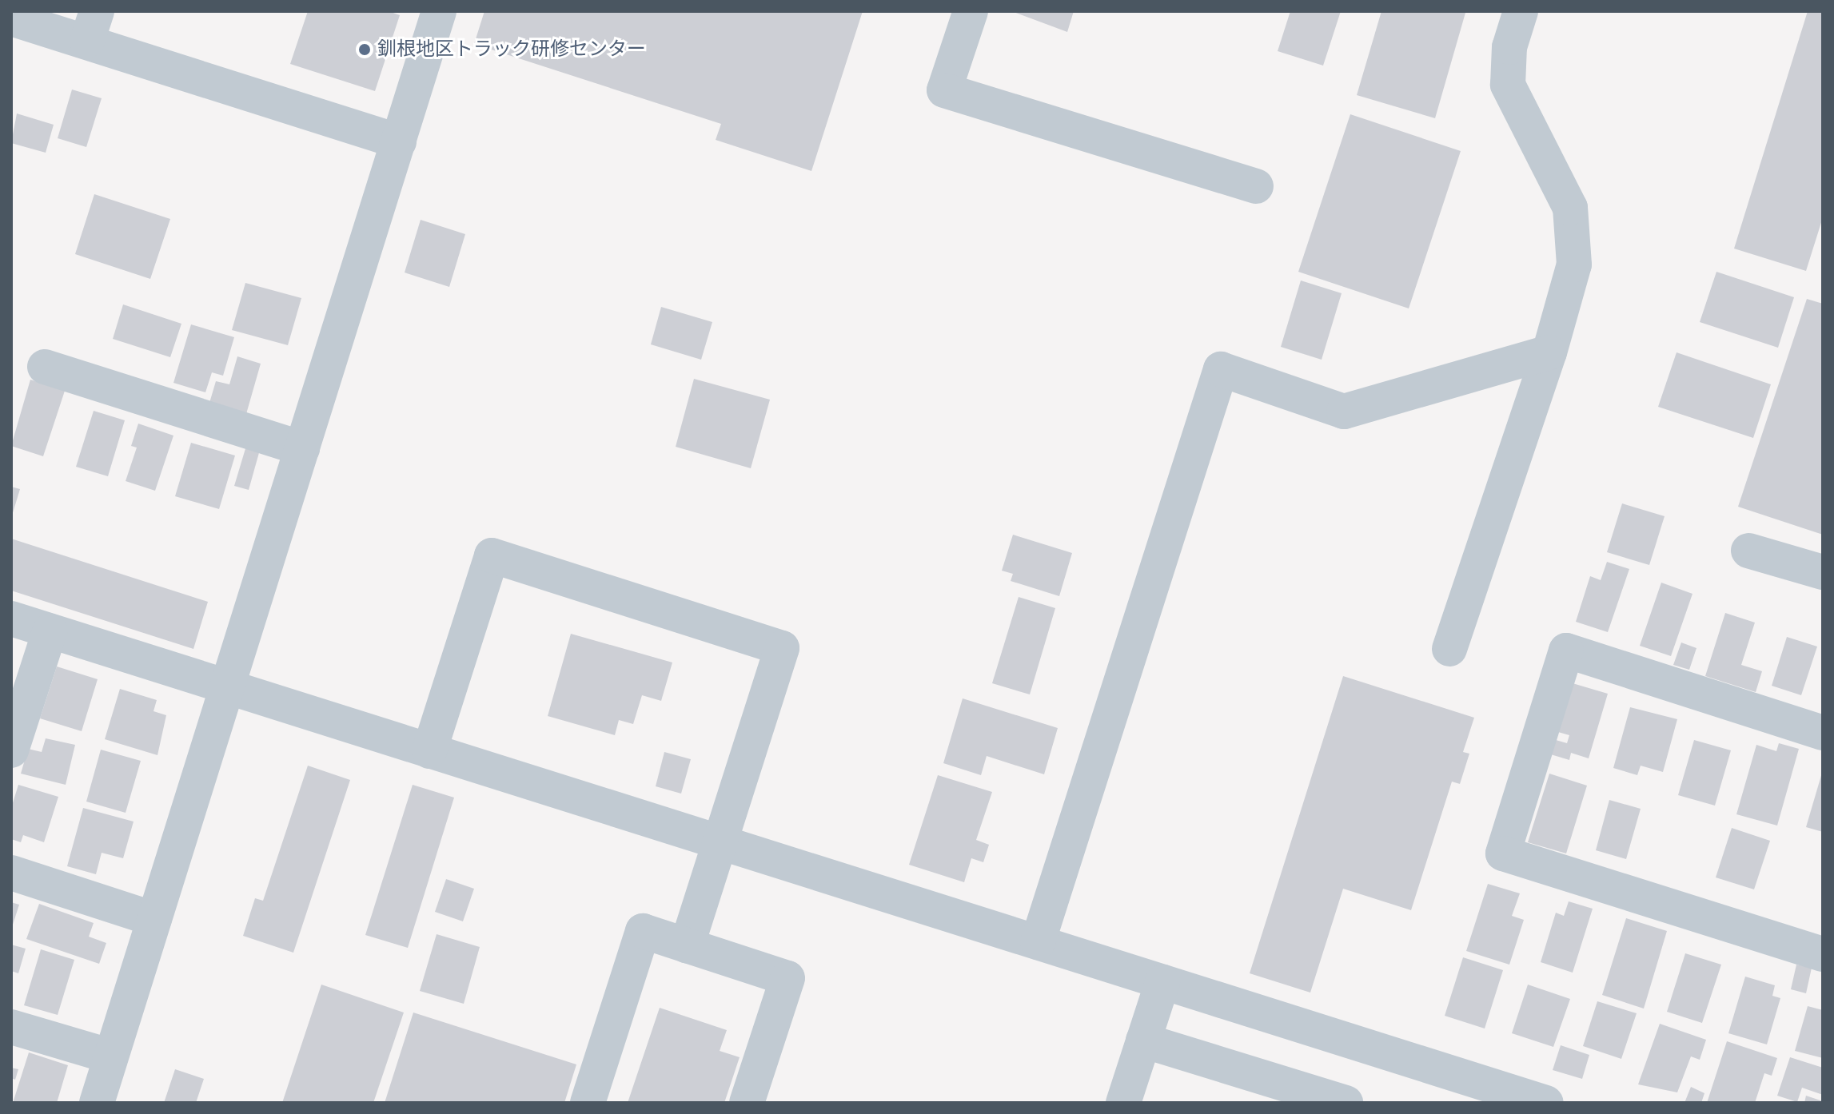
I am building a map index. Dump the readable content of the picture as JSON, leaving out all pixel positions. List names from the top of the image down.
{
  "places": ["釧根地区トラック研修センター"]
}
